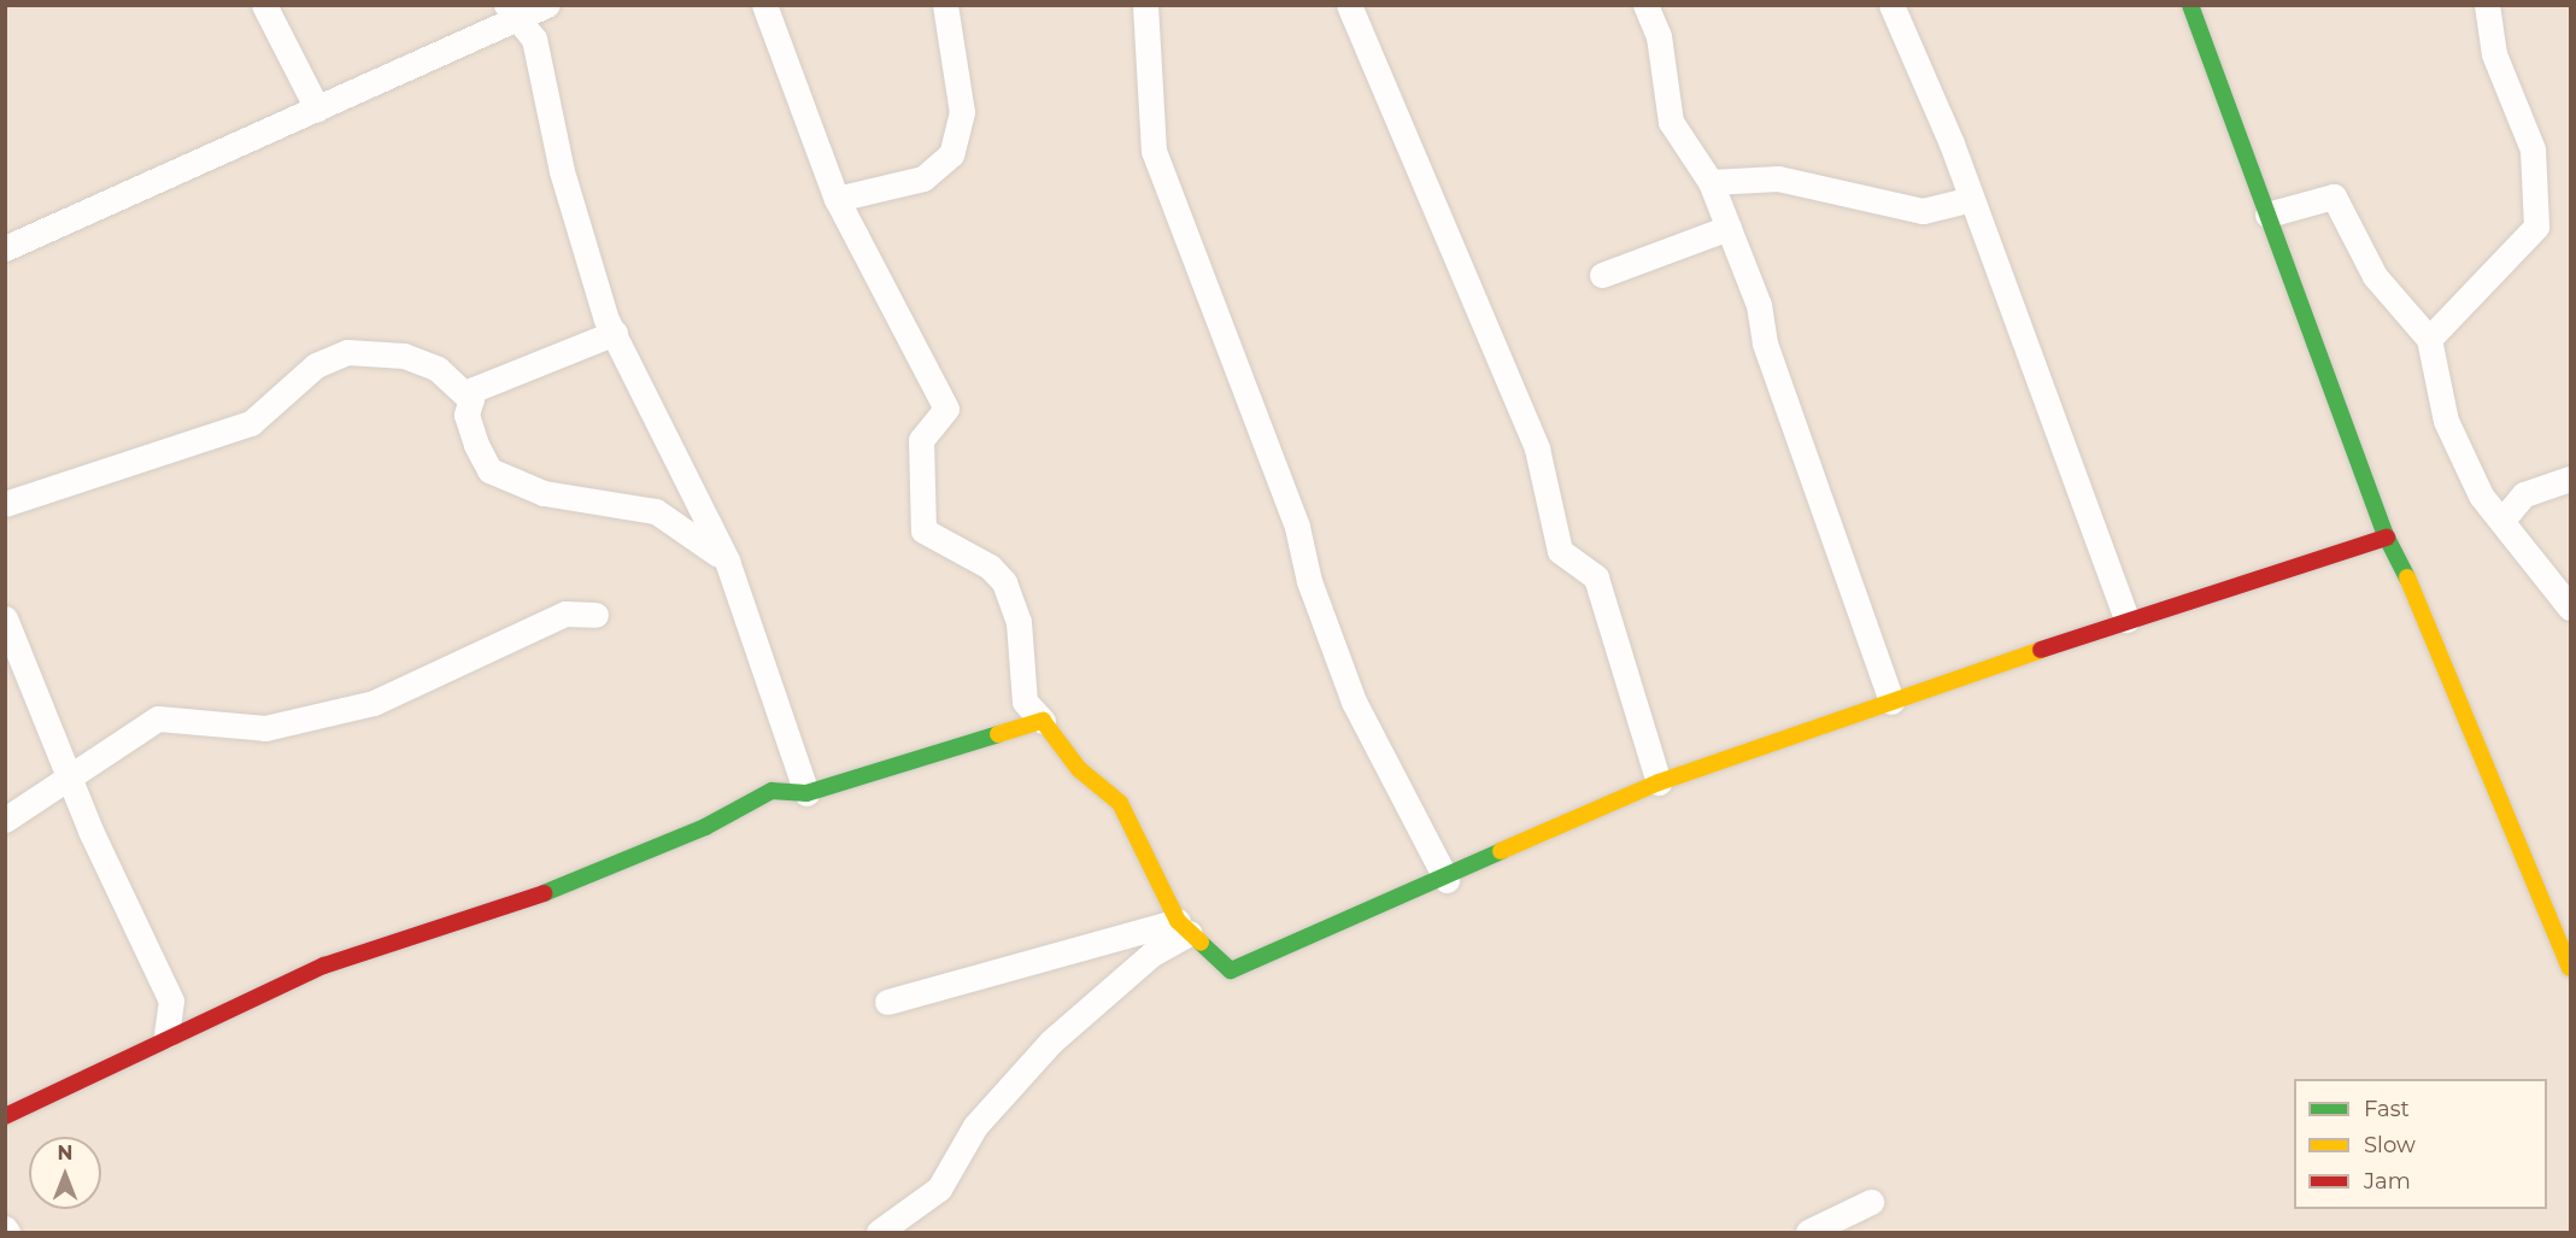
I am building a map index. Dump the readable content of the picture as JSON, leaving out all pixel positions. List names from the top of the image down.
{
  "legend": ["Fast", "Slow", "Jam"],
  "north": "top"
}
